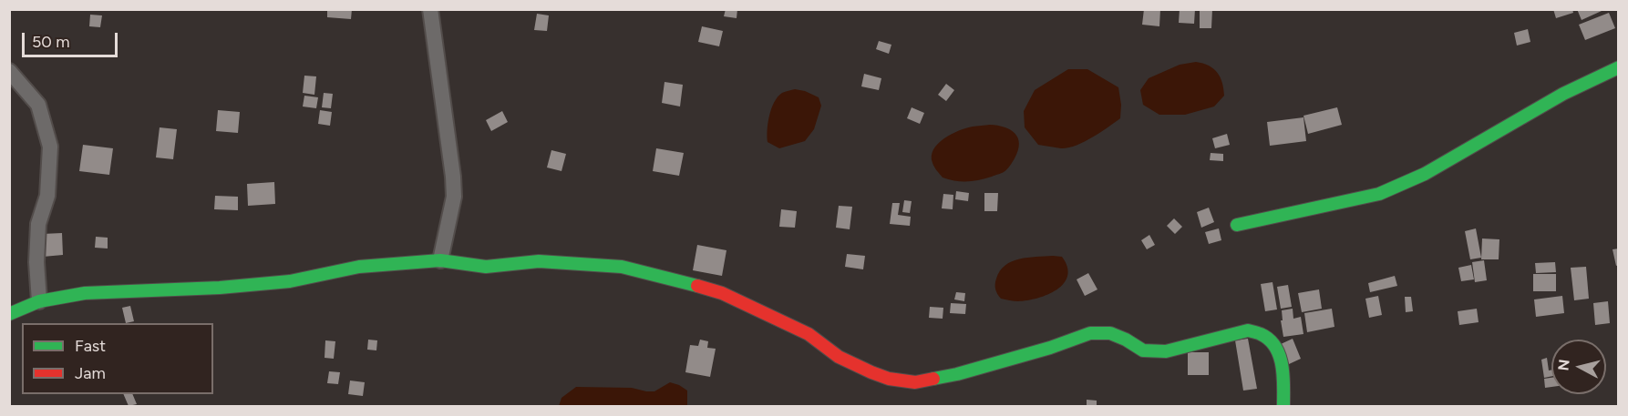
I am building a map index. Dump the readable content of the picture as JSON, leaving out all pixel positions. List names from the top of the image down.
{
  "legend": ["Fast", "Jam"],
  "scale_bar": "50 m",
  "north": "left"
}
